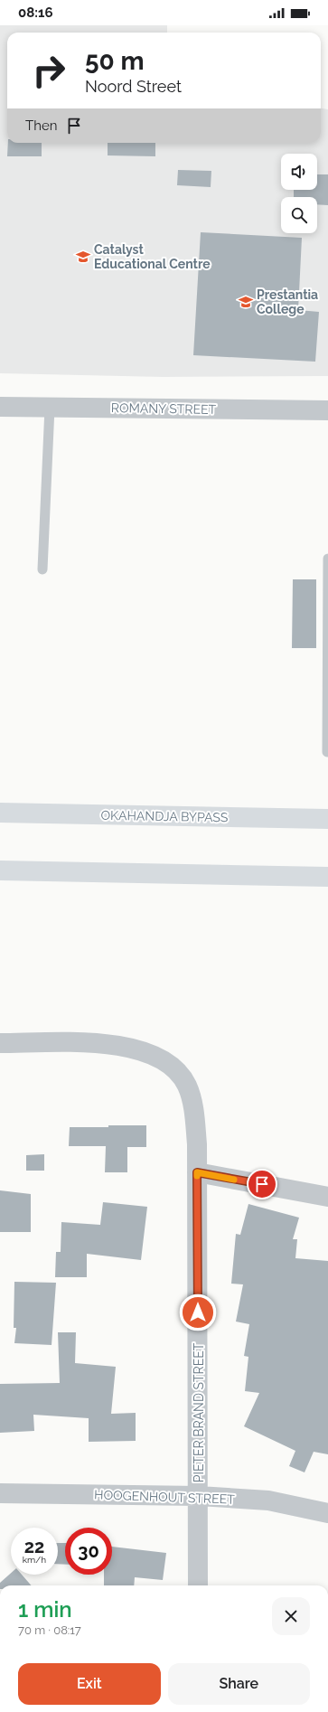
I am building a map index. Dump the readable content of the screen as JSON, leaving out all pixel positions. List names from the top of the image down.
{
  "streets": {
    "highway": ["OKAHANDJA BYPASS"],
    "street": ["ROMANY STREET", "PIETER BRAND STREET", "HOOGENHOUT STREET"]
  },
  "crossings": [
    ["PIETER BRAND STREET", "HOOGENHOUT STREET"]
  ],
  "places": {
    "school or university": ["Catalyst Educational Centre", "Prestantia College"]
  },
  "page": {
    "status": "08:16",
    "turn": ["50 m", "Noord Street"],
    "then": "Then",
    "speed": "22 km/h",
    "limit": "30",
    "heading": ["1 min", "70 m · 08:17"],
    "buttons": ["Exit", "Share"]
  }
}
